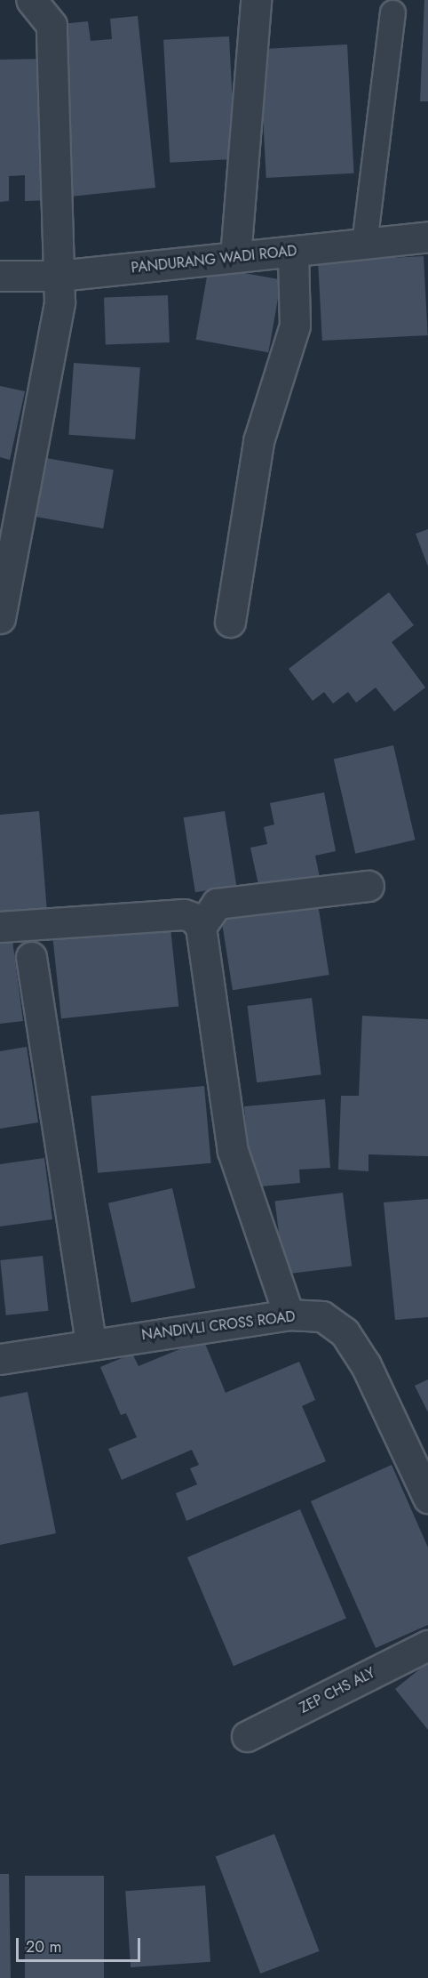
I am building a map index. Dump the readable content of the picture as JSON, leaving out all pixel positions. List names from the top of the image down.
{
  "streets": {
    "street": ["PANDURANG WADI ROAD", "NANDIVLI CROSS ROAD", "ZEP CHS ALY"]
  },
  "scale_bar": "20 m"
}
